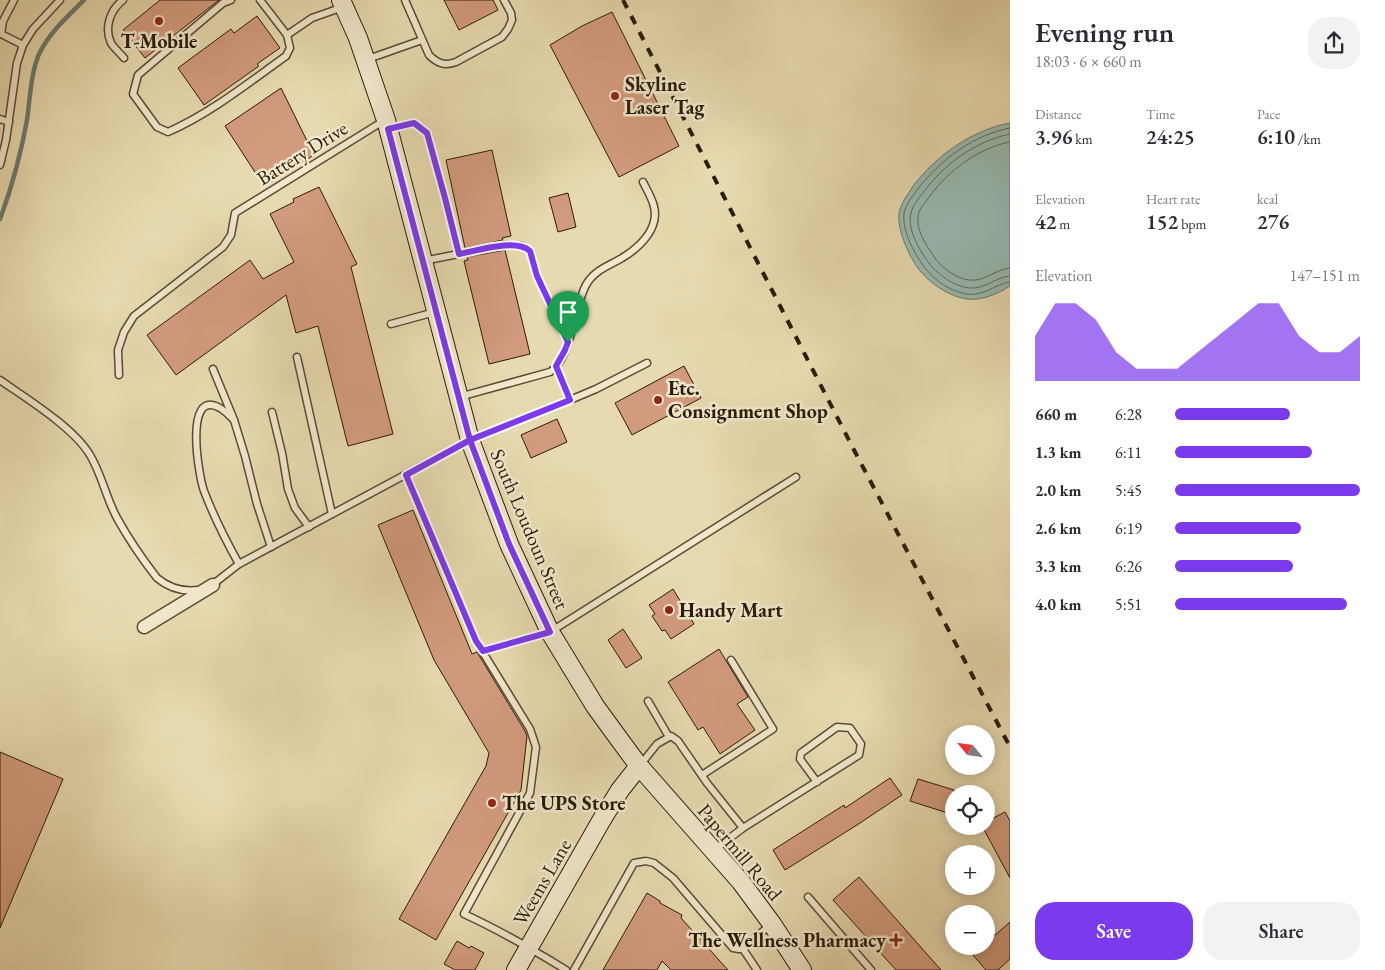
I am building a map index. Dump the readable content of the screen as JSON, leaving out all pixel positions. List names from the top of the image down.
{
  "streets": {
    "main road": ["South Loudoun Street", "Papermill Road", "Weems Lane"],
    "lane": ["Battery Drive"]
  },
  "crossings": [
    ["Battery Drive", "South Loudoun Street"],
    ["South Loudoun Street", "Papermill Road"],
    ["South Loudoun Street", "Weems Lane"],
    ["Papermill Road", "Weems Lane"]
  ],
  "places": {
    "other": [
      "T-Mobile",
      "Skyline Laser Tag",
      "Etc. Consignment Shop",
      "Handy Mart",
      "The UPS Store"
    ],
    "health": ["The Wellness Pharmacy"]
  },
  "north": "top left",
  "page": {
    "heading": ["Evening run", "18:03 · 6 × 660 m"],
    "stats": [
      ["Distance", "3.96 km"],
      ["Time", "24:25"],
      ["Pace", "6:10 /km"],
      ["Elevation", "42 m"],
      ["Heart rate", "152 bpm"],
      ["kcal", "276"]
    ],
    "chart": ["Elevation", "147–151 m"],
    "list": [
      {
        "name": "660 m",
        "note": "6:28"
      },
      {
        "name": "1.3 km",
        "note": "6:11"
      },
      {
        "name": "2.0 km",
        "note": "5:45"
      },
      {
        "name": "2.6 km",
        "note": "6:19"
      },
      {
        "name": "3.3 km",
        "note": "6:26"
      },
      {
        "name": "4.0 km",
        "note": "5:51"
      }
    ],
    "map_buttons": ["+", "−"],
    "buttons": ["Save", "Share"]
  }
}
